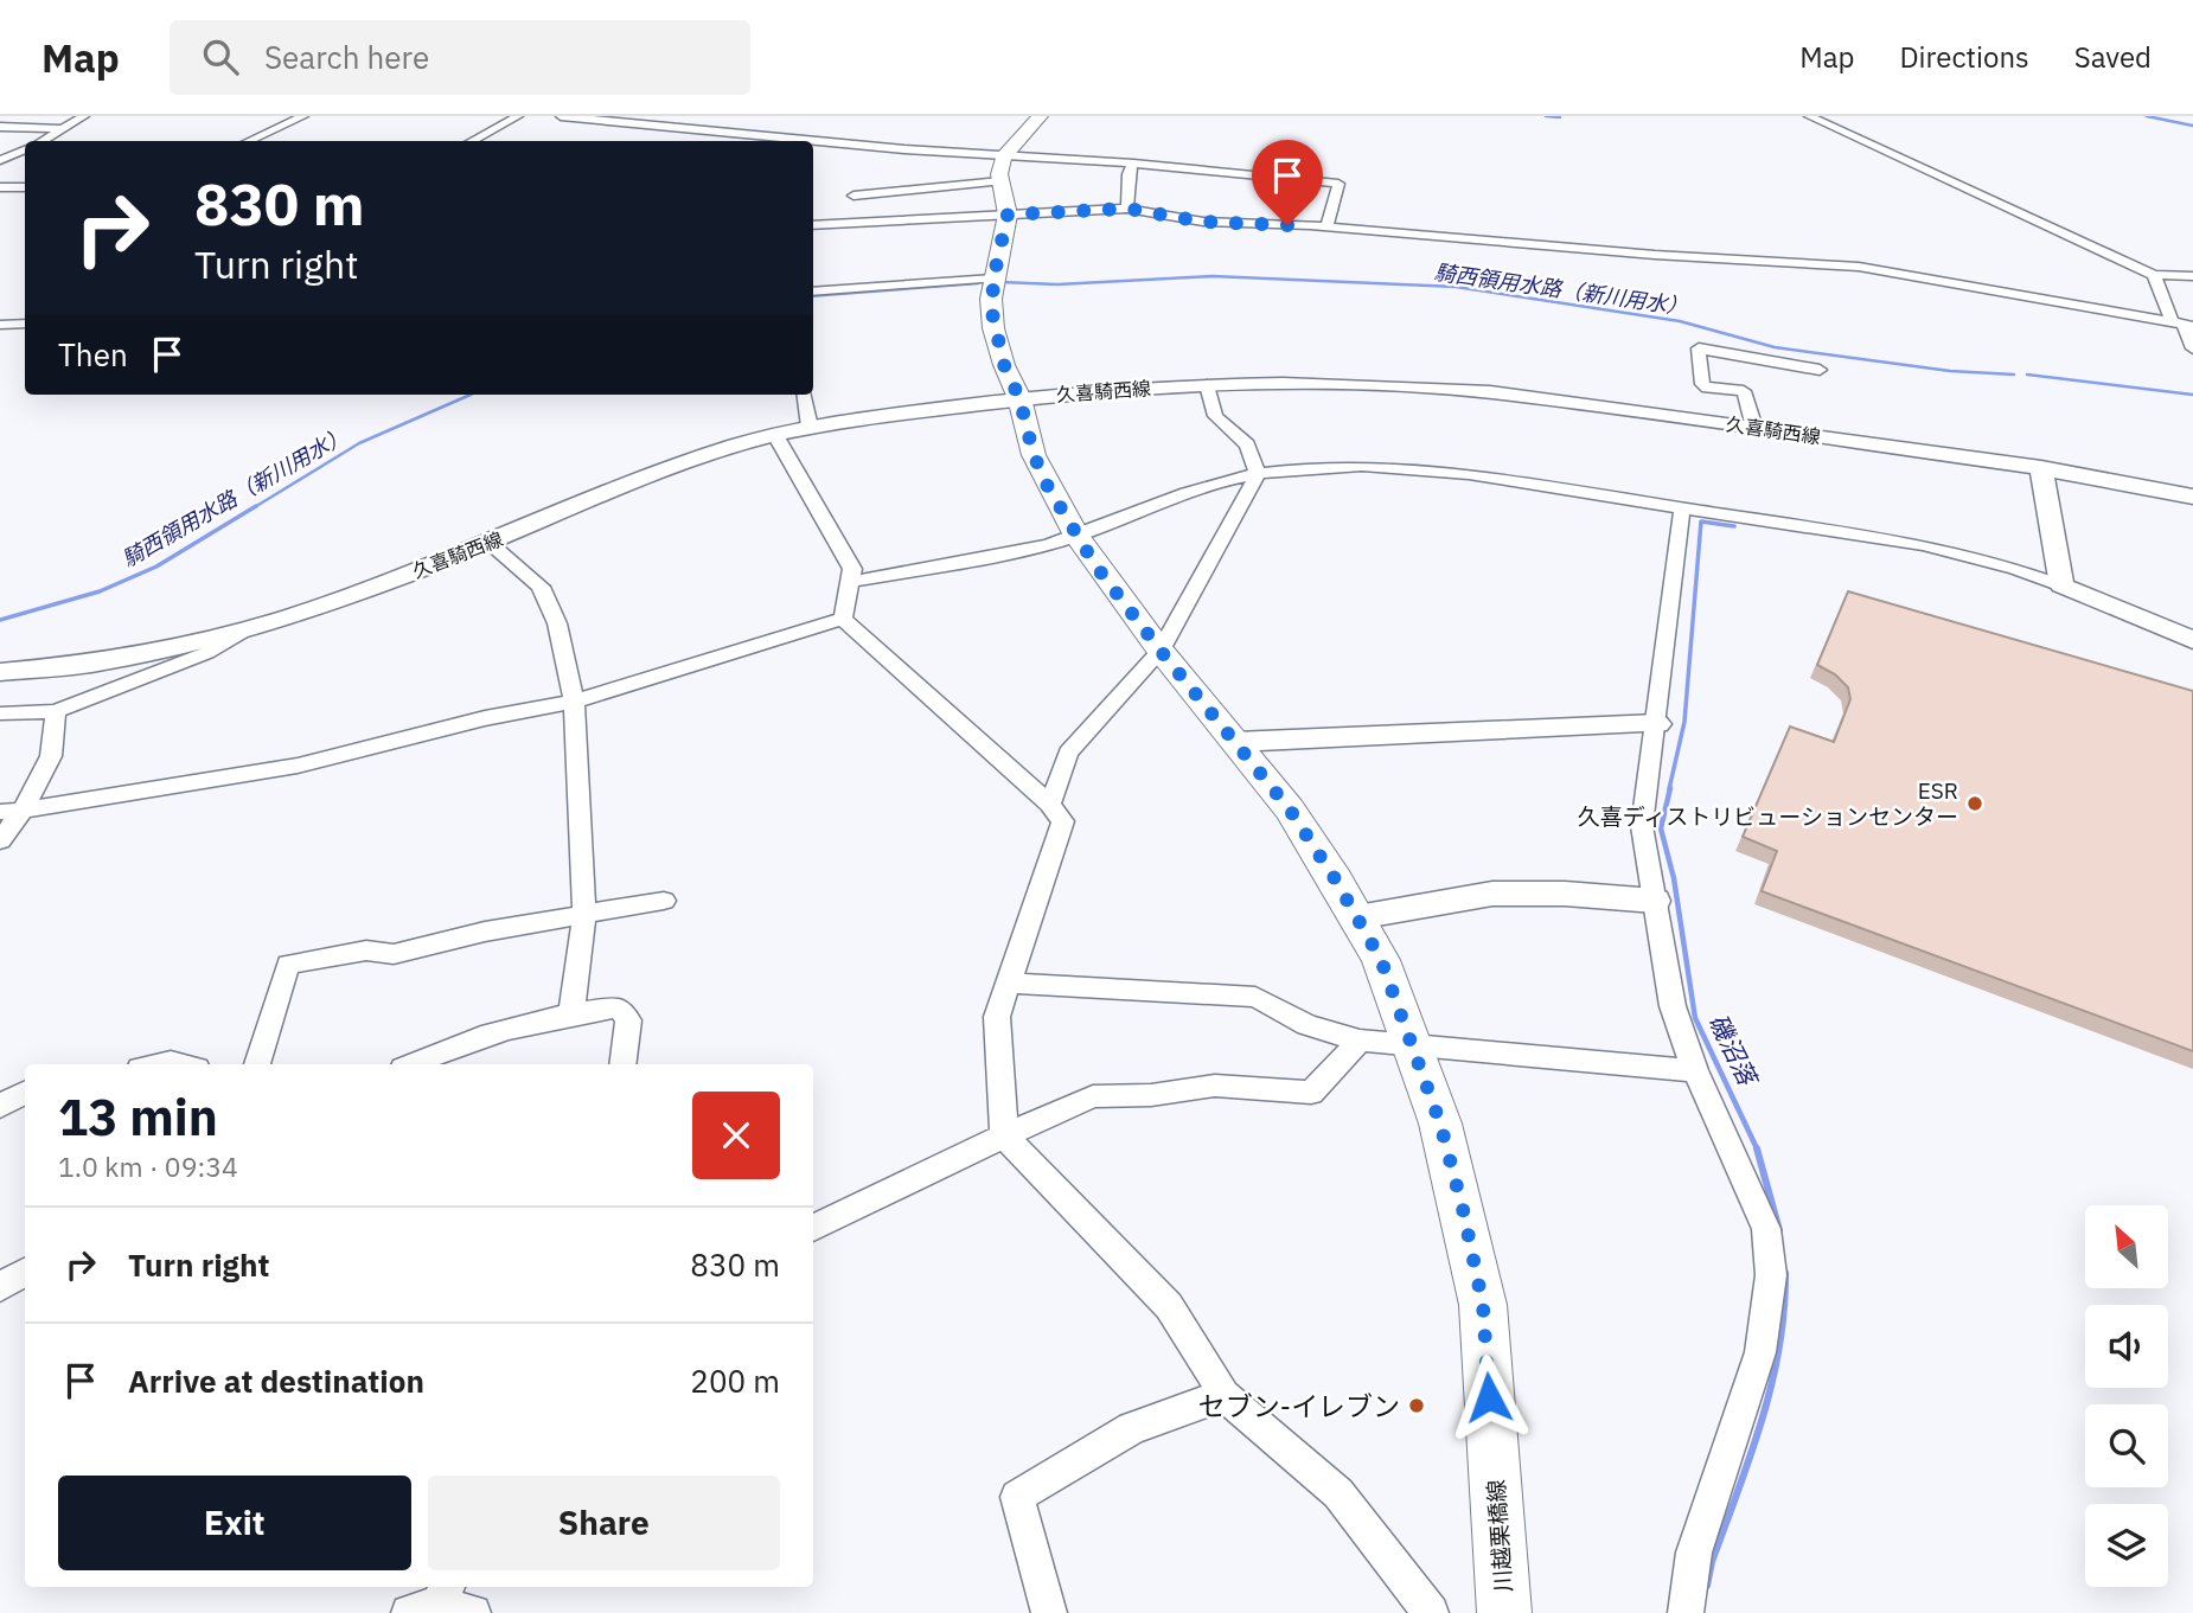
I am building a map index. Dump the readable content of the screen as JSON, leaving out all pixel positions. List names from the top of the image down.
{
  "streets": {
    "main road": ["久喜騎西線", "川越栗橋線"]
  },
  "crossings": [
    ["久喜騎西線", "川越栗橋線"]
  ],
  "water": ["騎西領用水路（新川用水）", "磯沼落"],
  "places": ["ESR 久喜ディストリビューションセンター", "セブン-イレブン"],
  "north": "top left",
  "page": {
    "header": "Map",
    "search": "Search here",
    "nav": ["Map", "Directions", "Saved"],
    "turn": ["830 m", "Turn right"],
    "then": "Then",
    "heading": ["13 min", "1.0 km · 09:34"],
    "list": [
      {
        "name": "Turn right",
        "value": "830 m"
      },
      {
        "name": "Arrive at destination",
        "value": "200 m"
      }
    ],
    "buttons": ["Exit", "Share"]
  }
}
